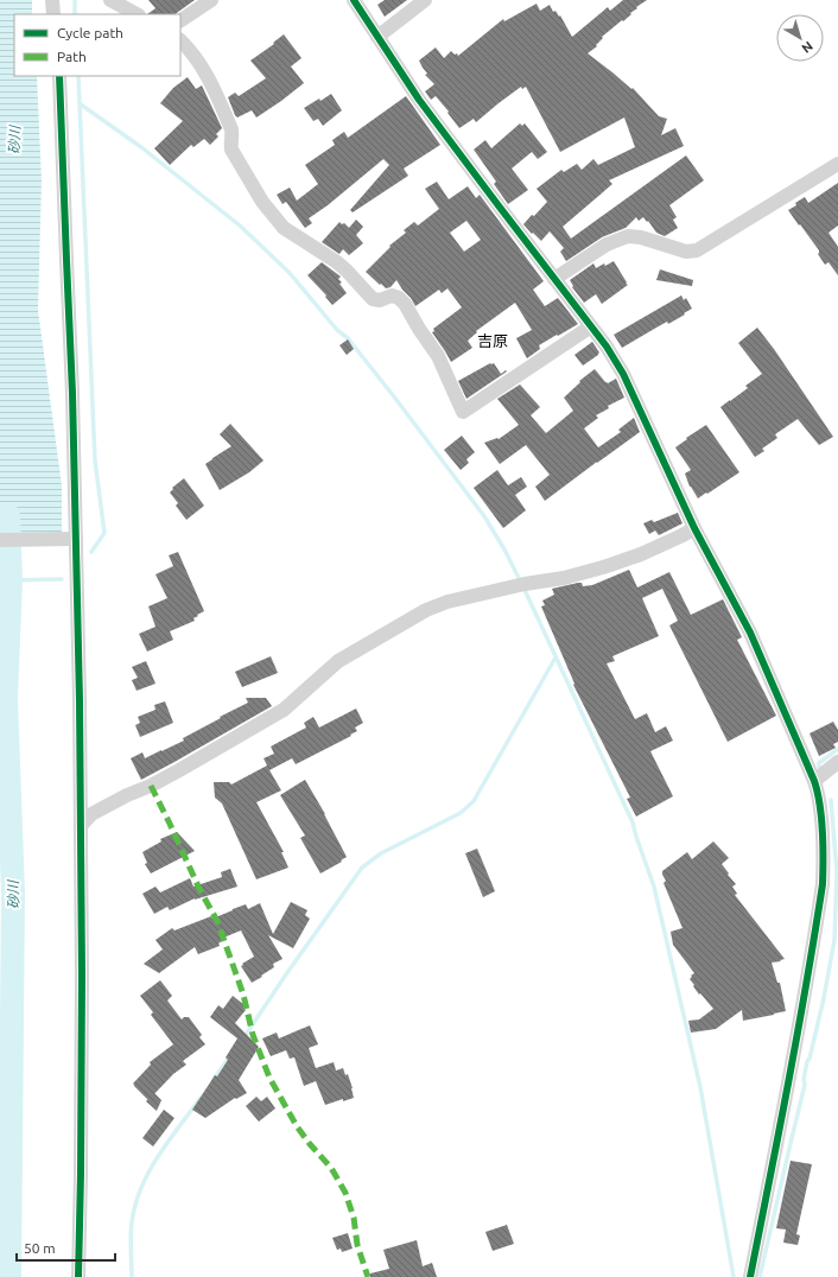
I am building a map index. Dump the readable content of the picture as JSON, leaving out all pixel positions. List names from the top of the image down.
{
  "districts": ["吉原"],
  "water": ["砂川"],
  "legend": ["Cycle path", "Path"],
  "scale_bar": "50 m",
  "north": "bottom right"
}
